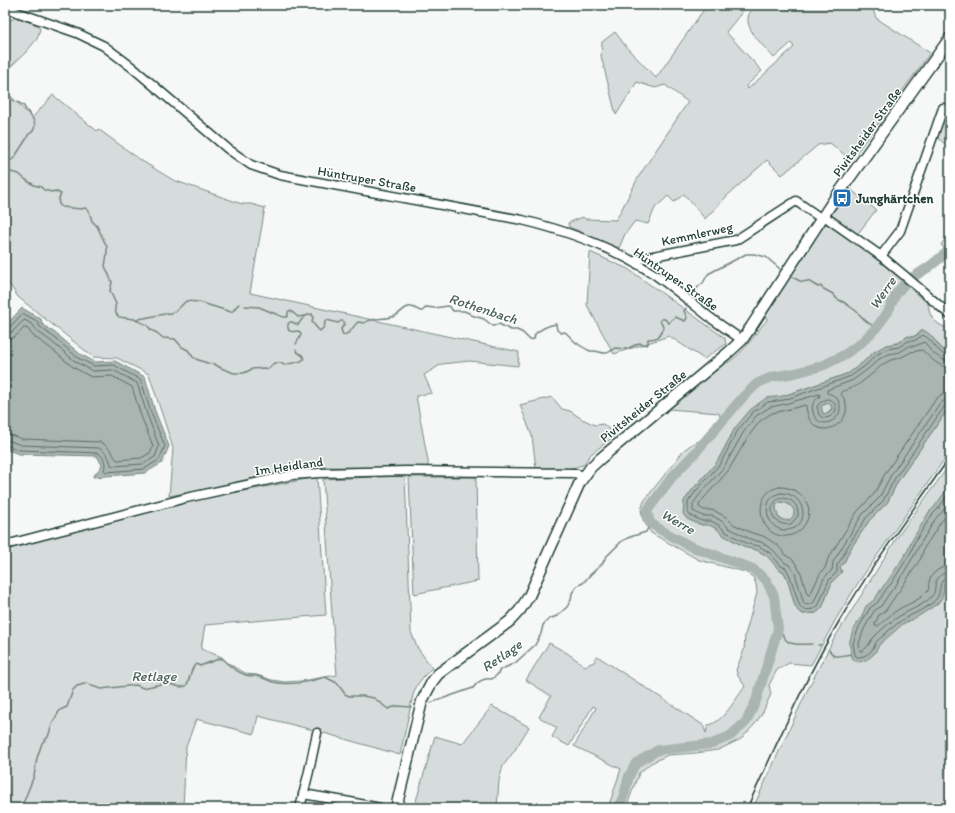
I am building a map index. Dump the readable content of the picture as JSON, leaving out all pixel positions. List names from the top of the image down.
{
  "streets": {
    "main road": ["Pivitsheider Straße"],
    "street": ["Hüntruper Straße", "Kemmlerweg", "Im Heidland"]
  },
  "crossings": [
    ["Pivitsheider Straße", "Hüntruper Straße"],
    ["Pivitsheider Straße", "Kemmlerweg"],
    ["Pivitsheider Straße", "Im Heidland"],
    ["Hüntruper Straße", "Kemmlerweg"]
  ],
  "water": ["Werre", "Rothenbach", "Retlage"],
  "places": {
    "bus stop": ["Junghärtchen"]
  }
}
